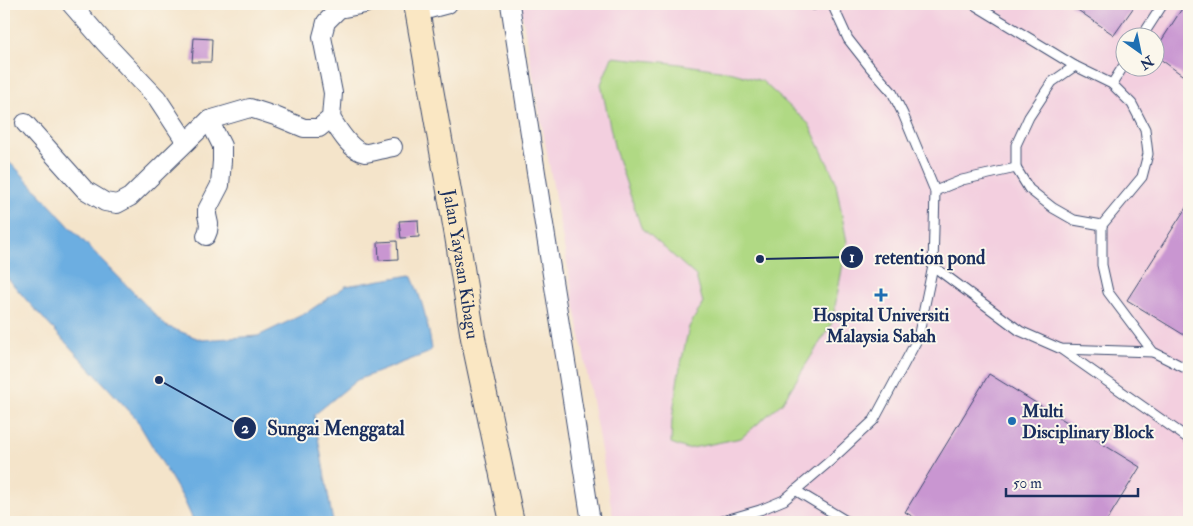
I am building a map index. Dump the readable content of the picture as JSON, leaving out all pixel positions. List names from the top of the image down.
{
  "streets": {
    "street": ["Jalan Yayasan Kibagu"]
  },
  "places": {
    "other": ["retention pond", "Sungai Menggatal", "Multi Disciplinary Block"],
    "health": ["Hospital Universiti Malaysia Sabah"]
  },
  "scale_bar": "50 m",
  "north": "bottom right"
}
